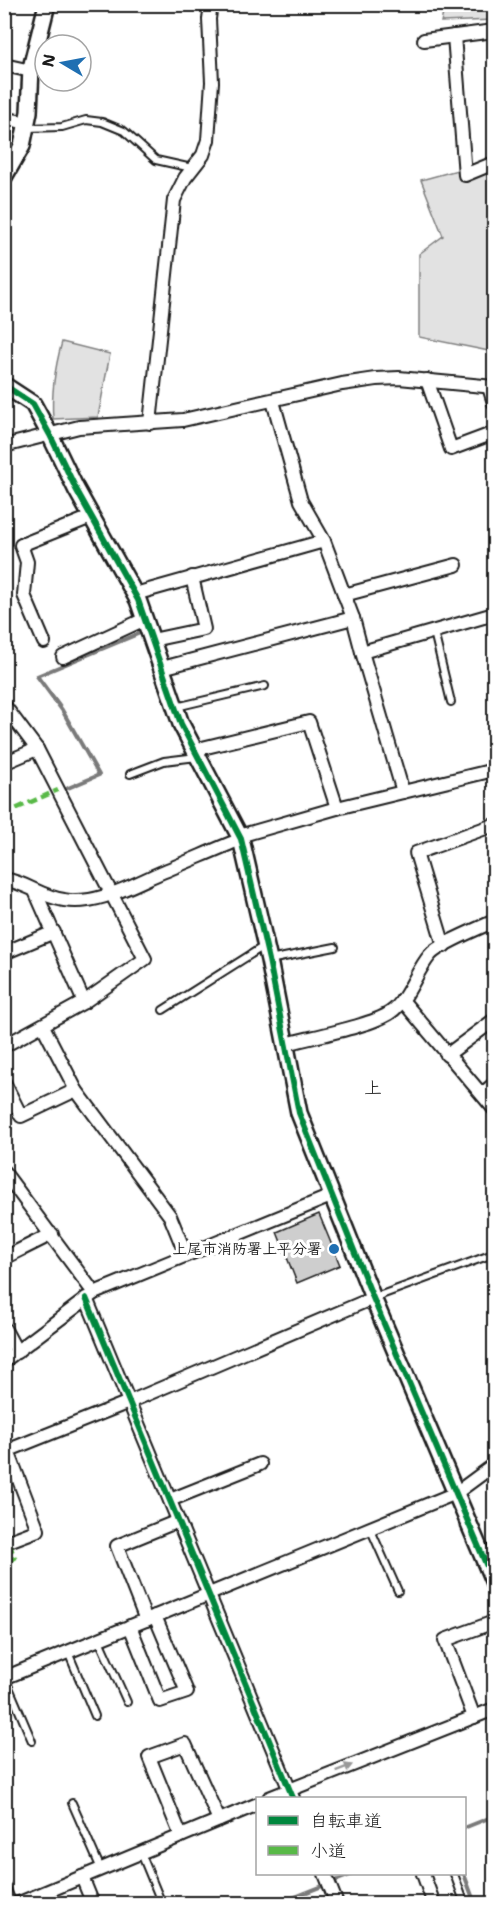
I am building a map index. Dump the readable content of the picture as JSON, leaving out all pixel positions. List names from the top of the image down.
{
  "districts": ["上"],
  "places": ["上尾市消防署上平分署"],
  "legend": ["自転車道", "小道"],
  "north": "left"
}
